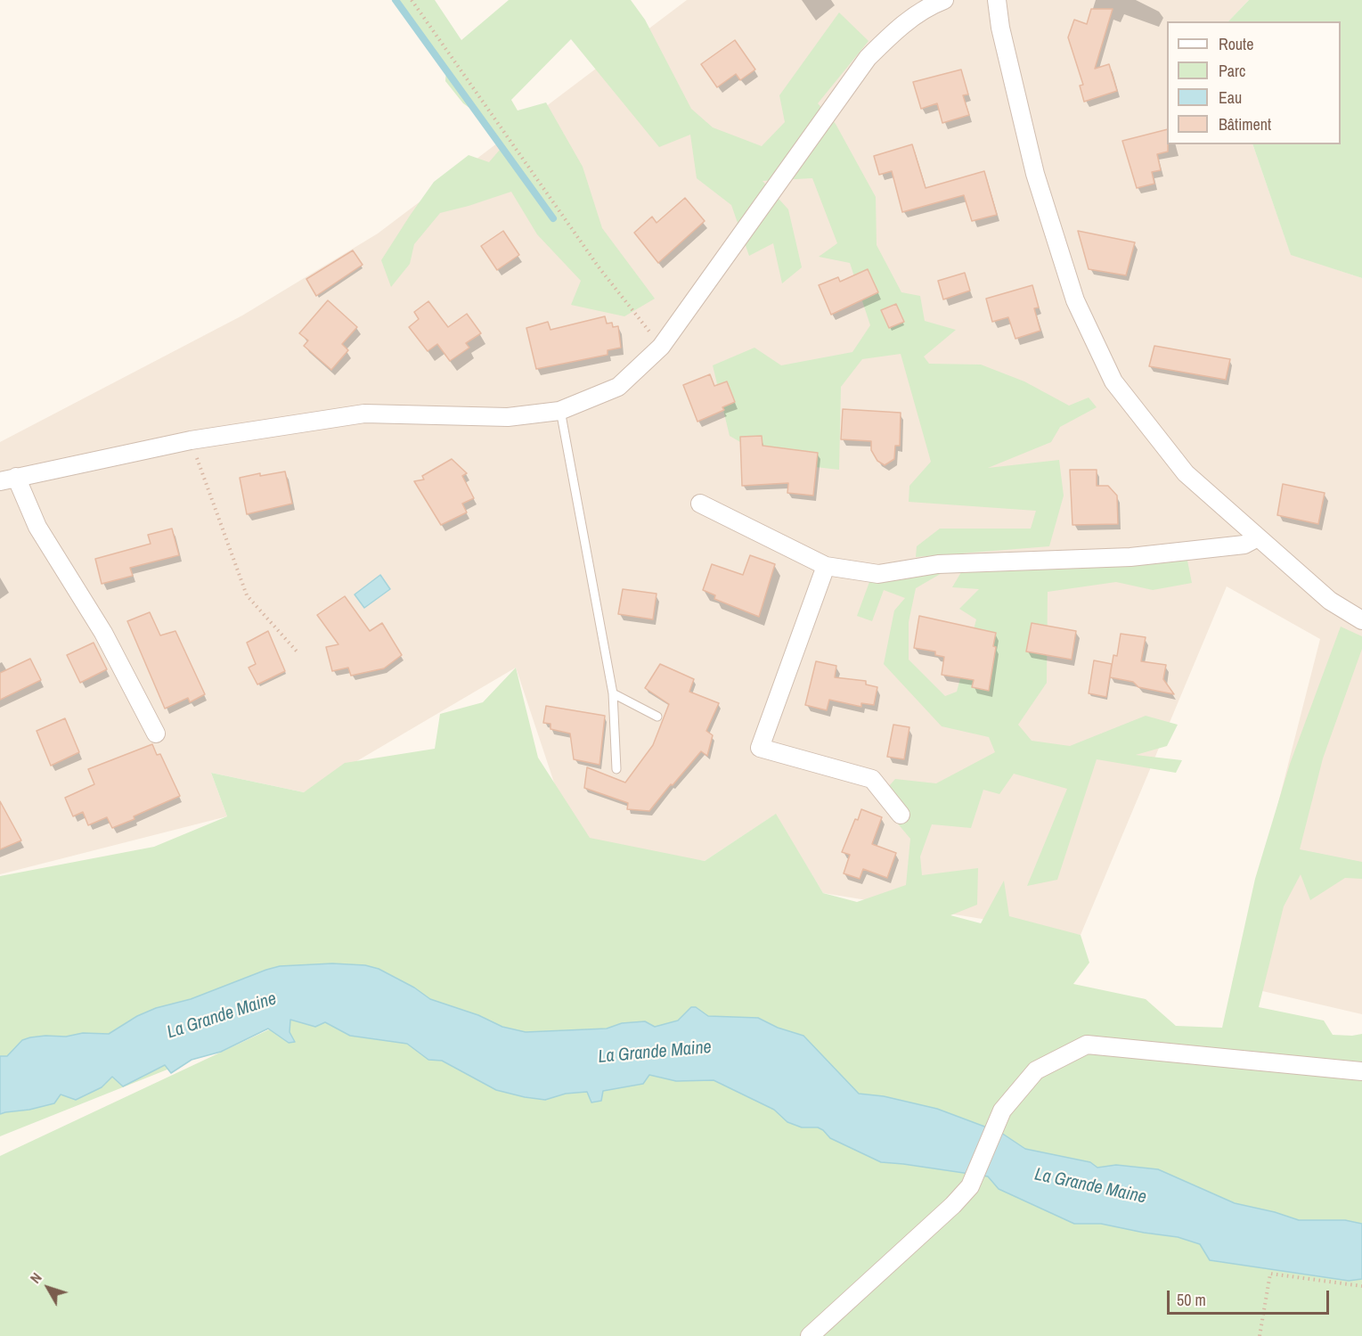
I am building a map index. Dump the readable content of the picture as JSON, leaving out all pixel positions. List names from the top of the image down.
{
  "water": ["La Grande Maine"],
  "legend": [
    "Route",
    "Parc",
    "Eau",
    "Bâtiment"
  ],
  "scale_bar": "50 m",
  "north": "top left"
}
